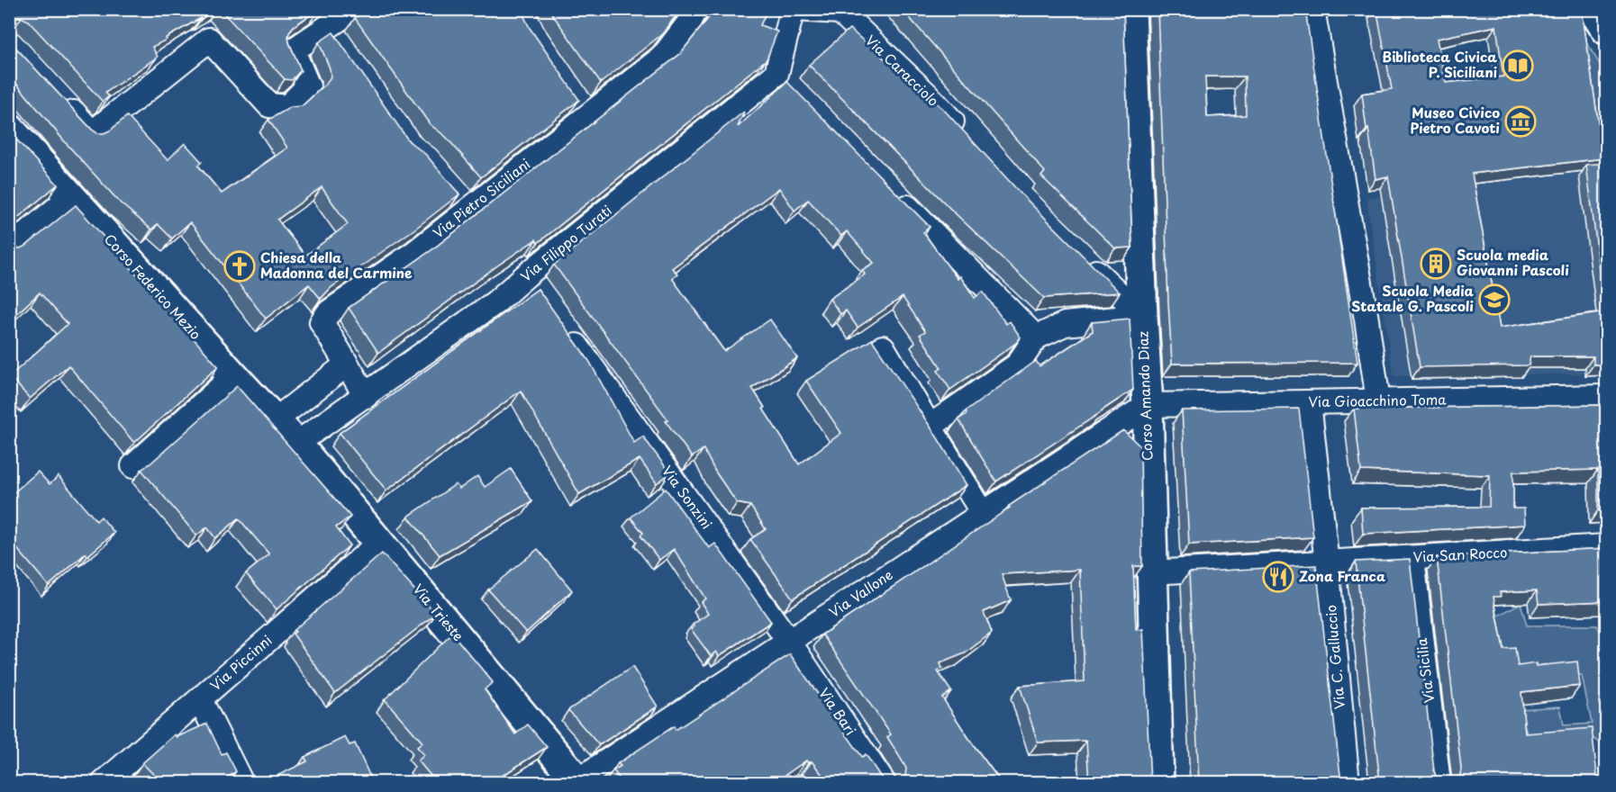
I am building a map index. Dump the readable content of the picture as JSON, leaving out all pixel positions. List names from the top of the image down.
{
  "streets": {
    "street": [
      "Via Caracciolo",
      "Via Pietro Siciliani",
      "Via Filippo Turati",
      "Corso Federico Mezio",
      "Corso Amando Diaz",
      "Via Gioacchino Toma",
      "Via Sonzini",
      "Via San Rocco",
      "Via Vallone",
      "Via Trieste",
      "Via C. Galluccio",
      "Via Piccinni",
      "Via Sicilia",
      "Via Bari"
    ]
  },
  "crossings": [
    ["Via Pietro Siciliani", "Via Filippo Turati"],
    ["Via Filippo Turati", "Corso Federico Mezio"],
    ["Via Filippo Turati", "Via Trieste"],
    ["Corso Federico Mezio", "Via Trieste"],
    ["Corso Amando Diaz", "Via Gioacchino Toma"],
    ["Corso Amando Diaz", "Via San Rocco"],
    ["Corso Amando Diaz", "Via Vallone"],
    ["Via Gioacchino Toma", "Via Vallone"],
    ["Via Gioacchino Toma", "Via C. Galluccio"],
    ["Via Sonzini", "Via Vallone"],
    ["Via Sonzini", "Via Bari"],
    ["Via San Rocco", "Via C. Galluccio"],
    ["Via San Rocco", "Via Sicilia"],
    ["Via Vallone", "Via Trieste"],
    ["Via Vallone", "Via Bari"],
    ["Via Trieste", "Via Piccinni"]
  ],
  "places": {
    "library": ["Biblioteca Civica P. Siciliani"],
    "museum": ["Museo Civico Pietro Cavoti"],
    "building": ["Scuola media Giovanni Pascoli"],
    "church": ["Chiesa della Madonna del Carmine"],
    "school or university": ["Scuola Media Statale G. Pascoli"],
    "restaurant": ["Zona Franca"]
  }
}
